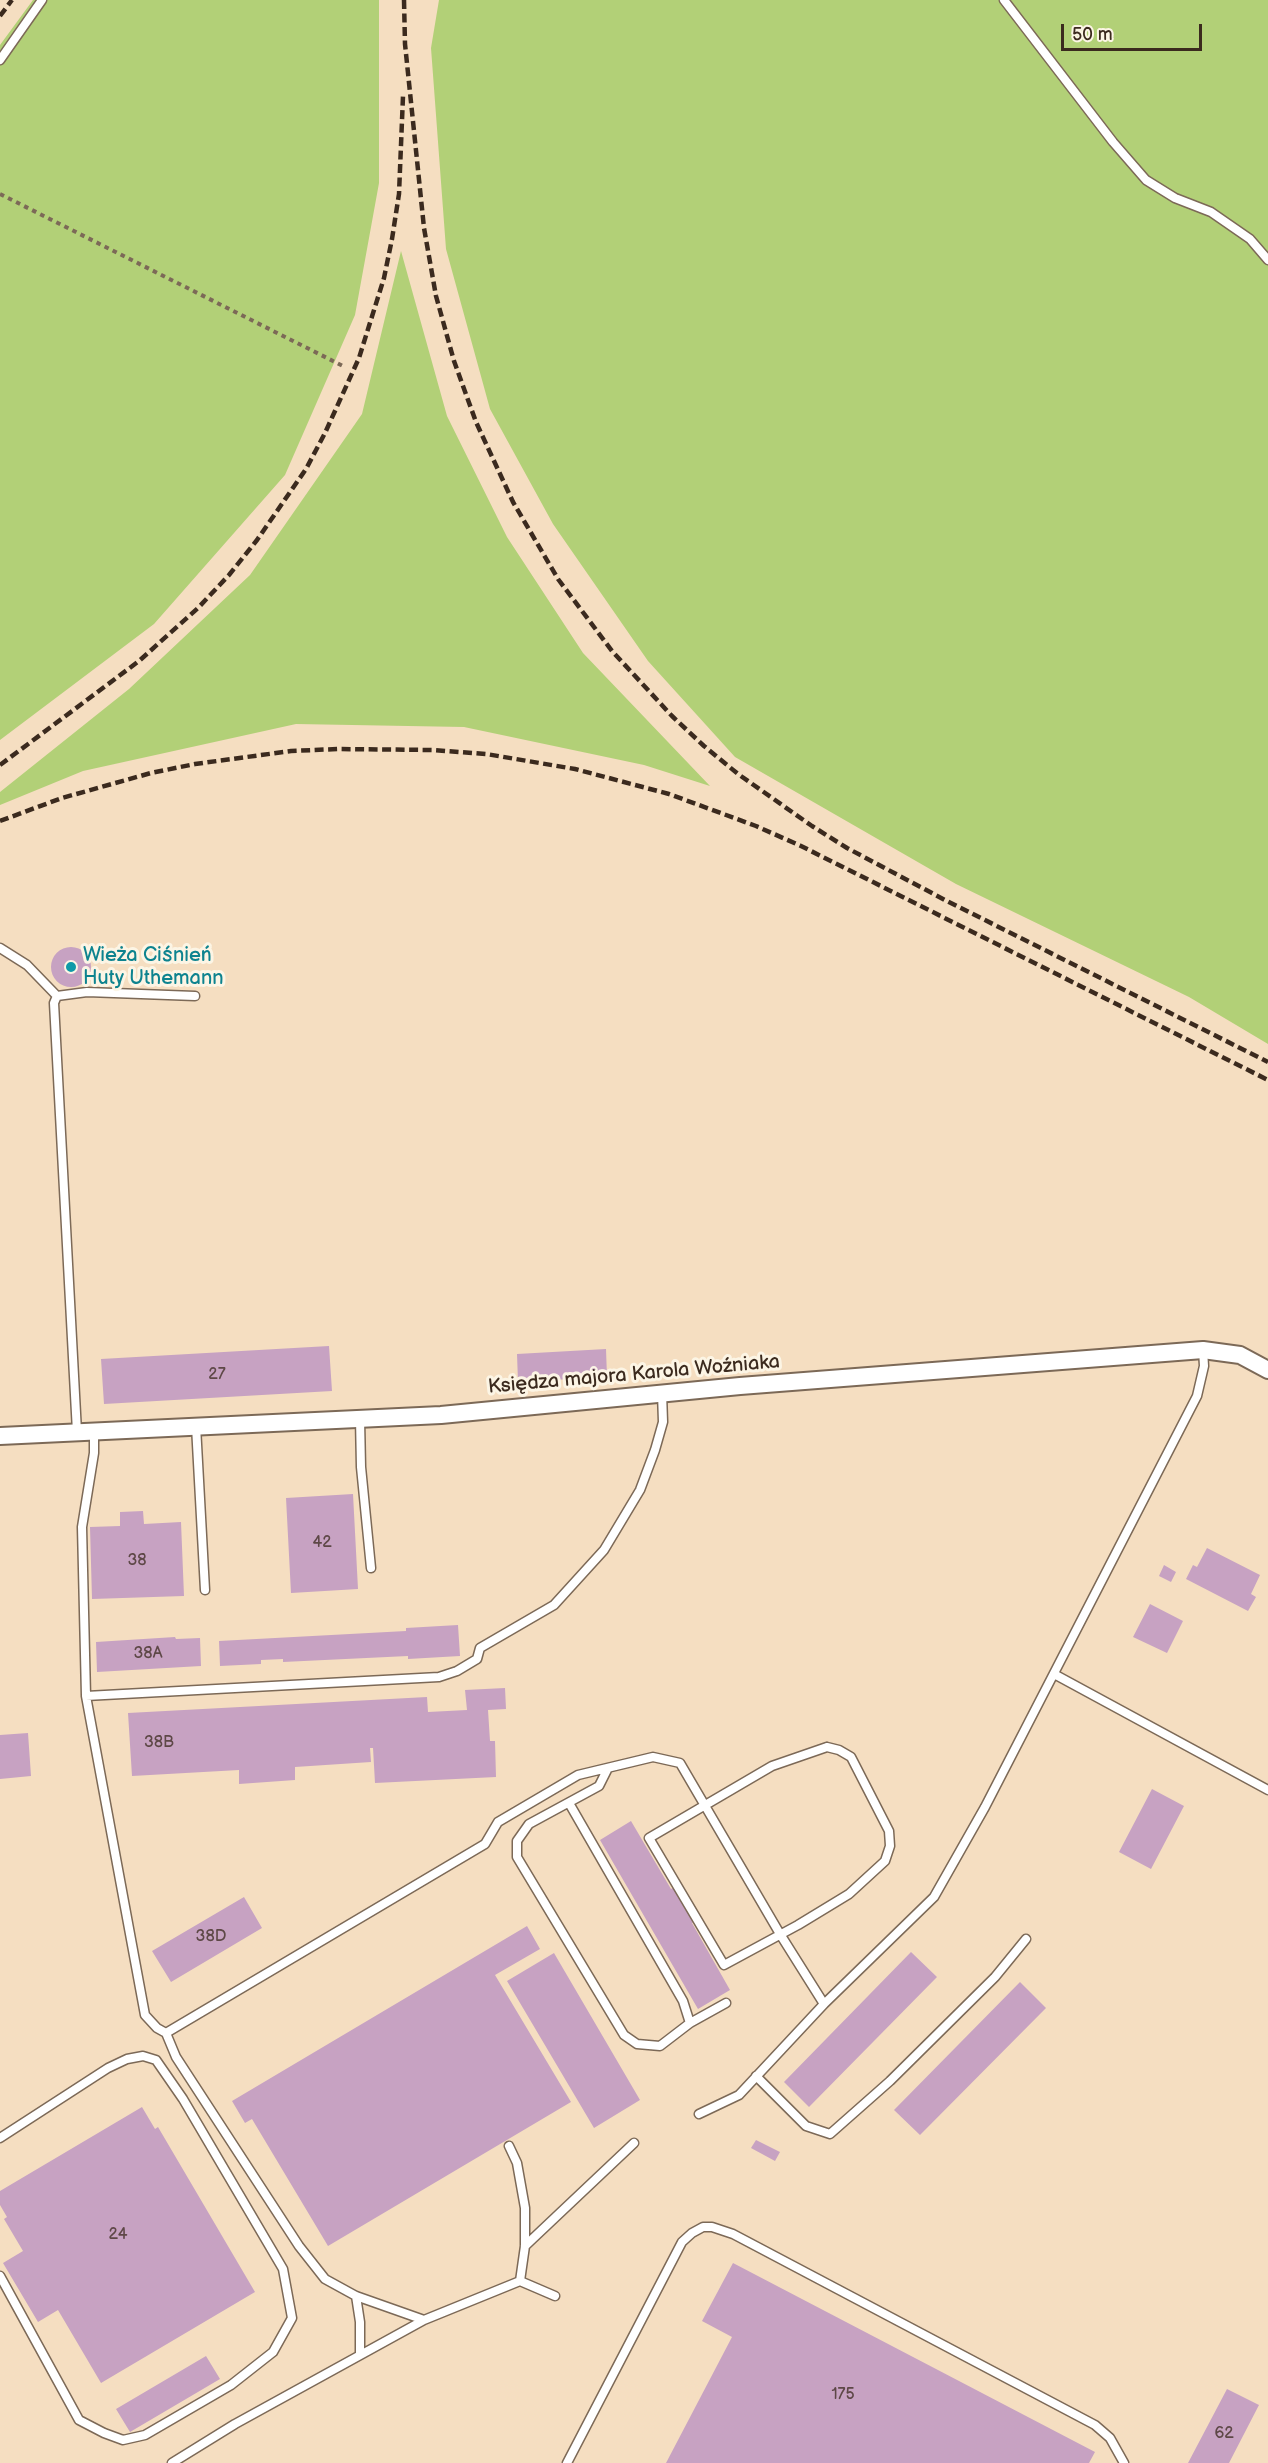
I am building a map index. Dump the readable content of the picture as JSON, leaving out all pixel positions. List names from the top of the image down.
{
  "streets": {
    "street": ["Księdza majora Karola Woźniaka"]
  },
  "places": ["Wieża Ciśnień Huty Uthemann"],
  "house_numbers": [
    "27",
    "42",
    "38",
    "38A",
    "38B",
    "38D",
    "24",
    "175",
    "62"
  ],
  "scale_bar": "50 m"
}
